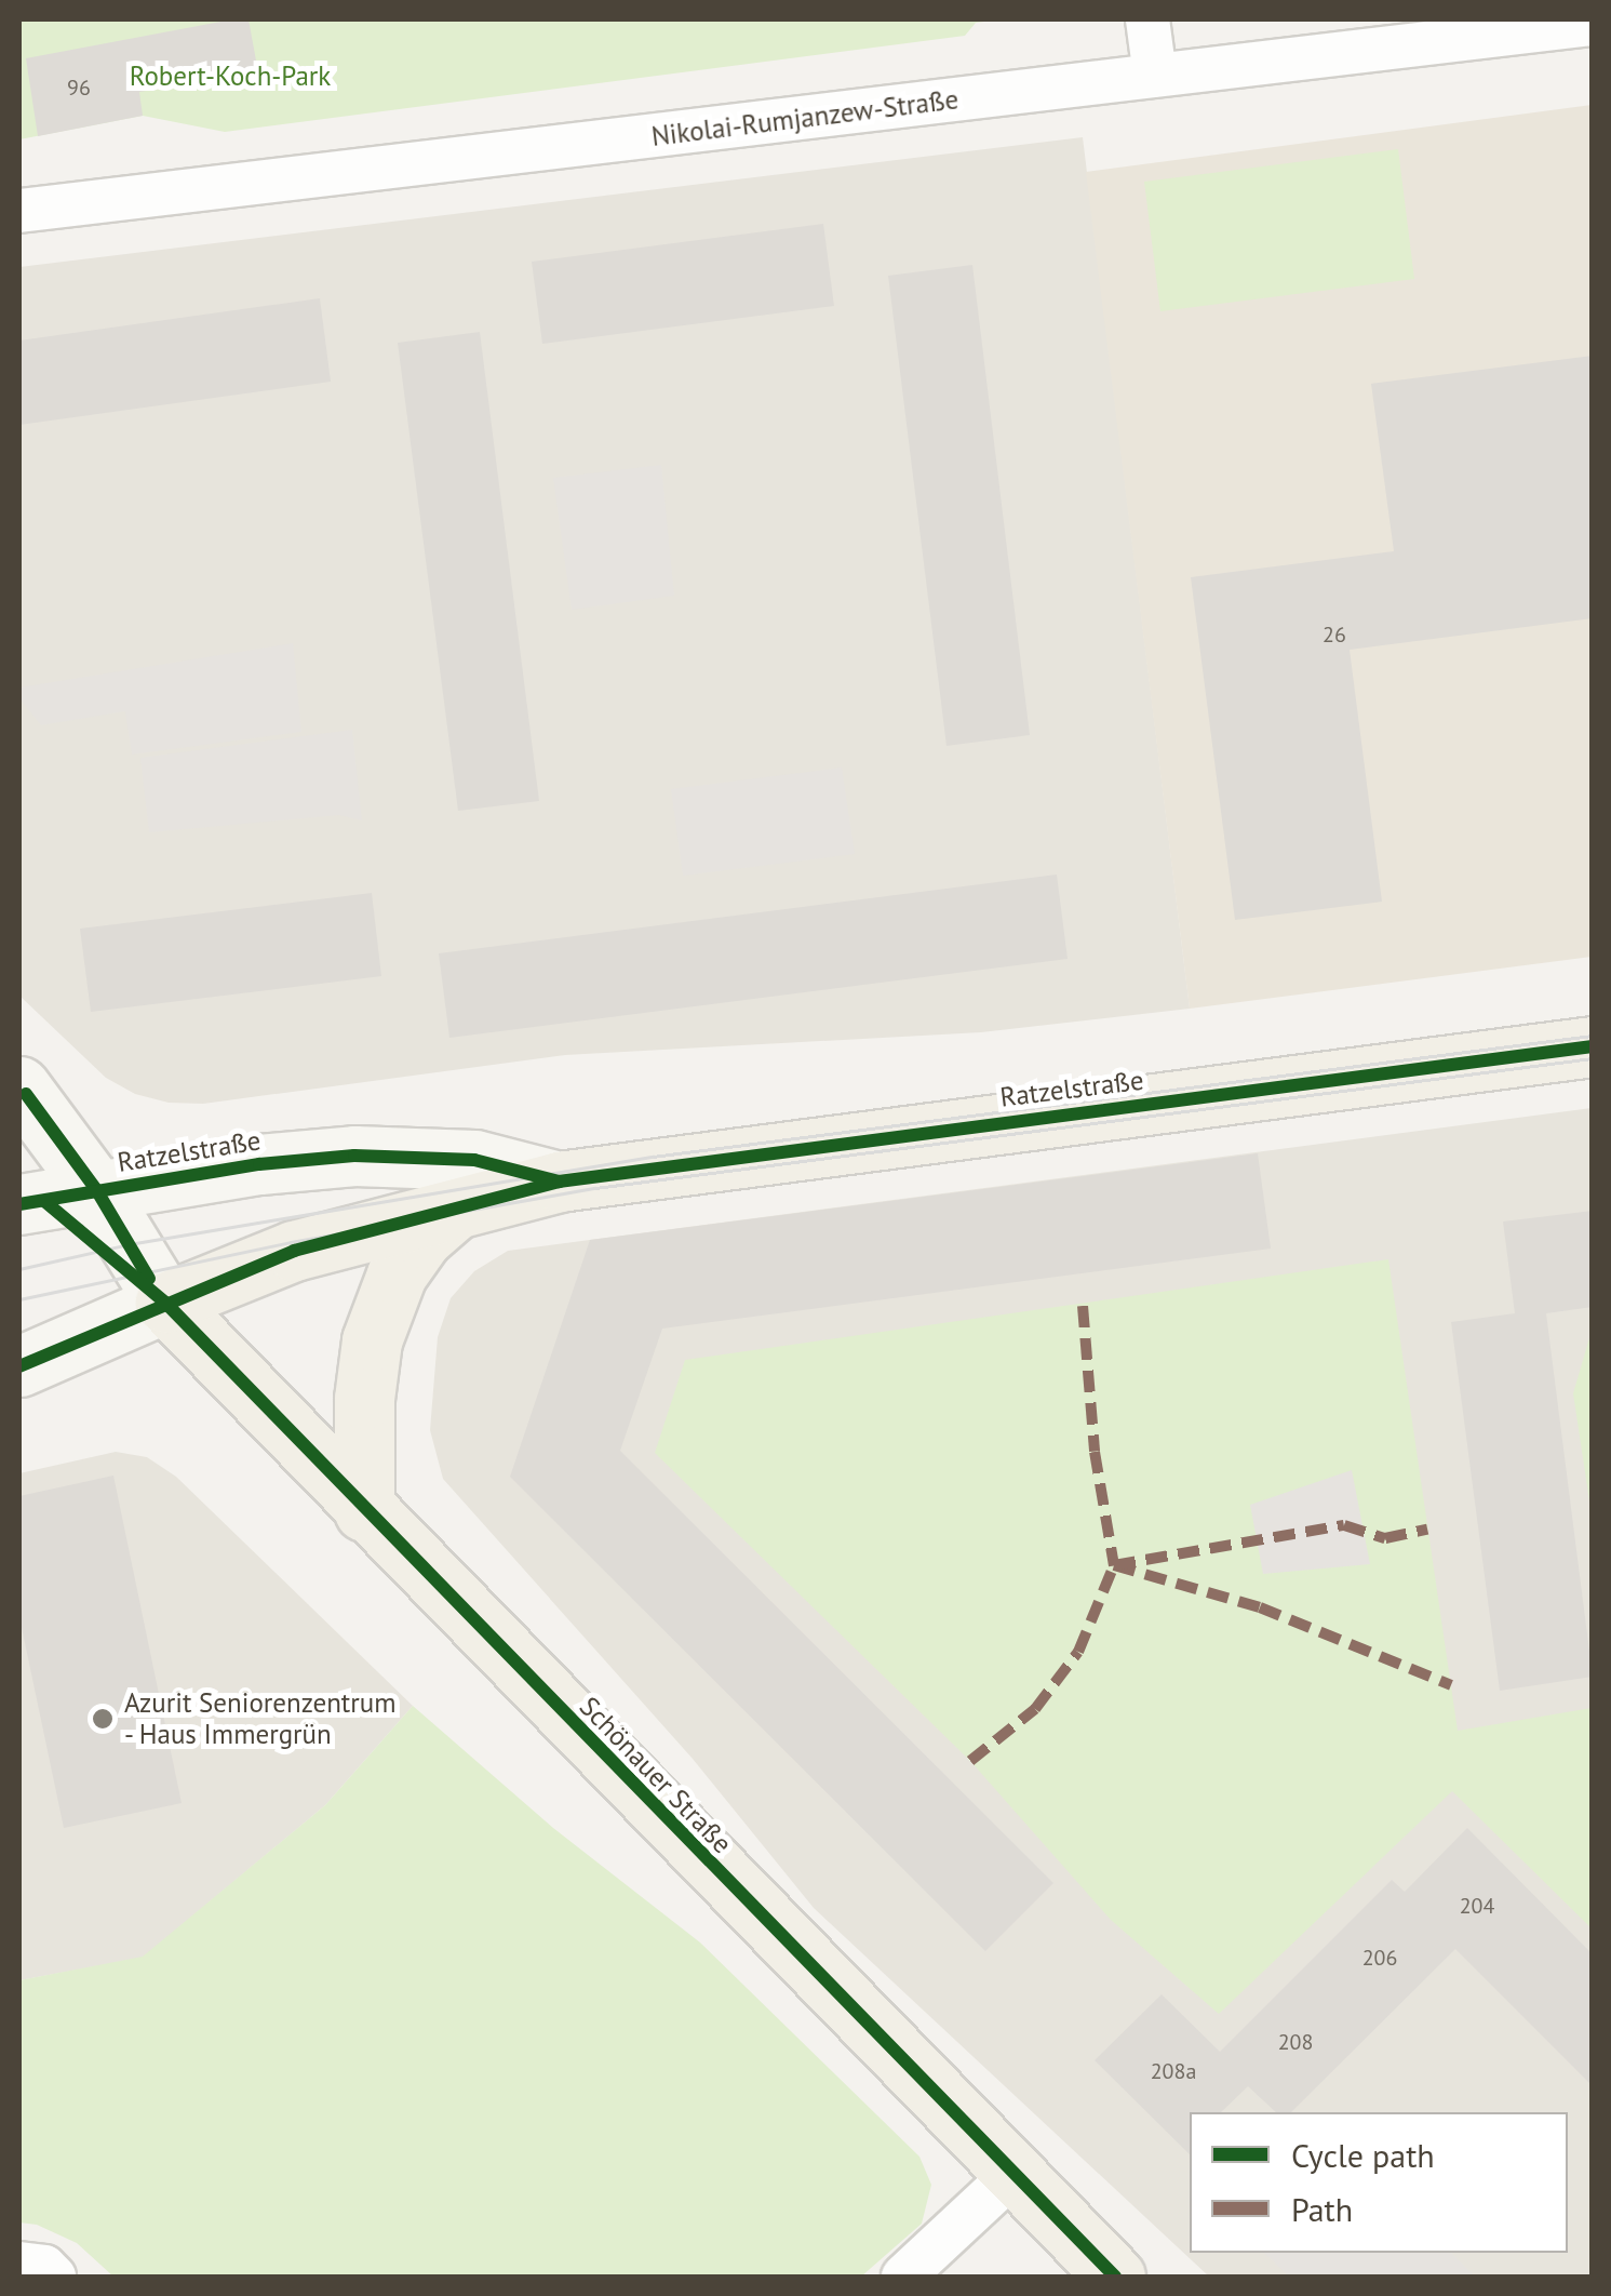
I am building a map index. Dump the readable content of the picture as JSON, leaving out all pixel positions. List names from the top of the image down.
{
  "streets": {
    "main road": ["Ratzelstraße", "Schönauer Straße"],
    "street": ["Nikolai-Rumjanzew-Straße"]
  },
  "crossings": [
    ["Ratzelstraße", "Schönauer Straße"]
  ],
  "parks": ["Robert-Koch-Park"],
  "places": ["Azurit Seniorenzentrum - Haus Immergrün"],
  "house_numbers": [
    "96",
    "26",
    "204",
    "206",
    "208",
    "208a"
  ],
  "legend": ["Cycle path", "Path"]
}
